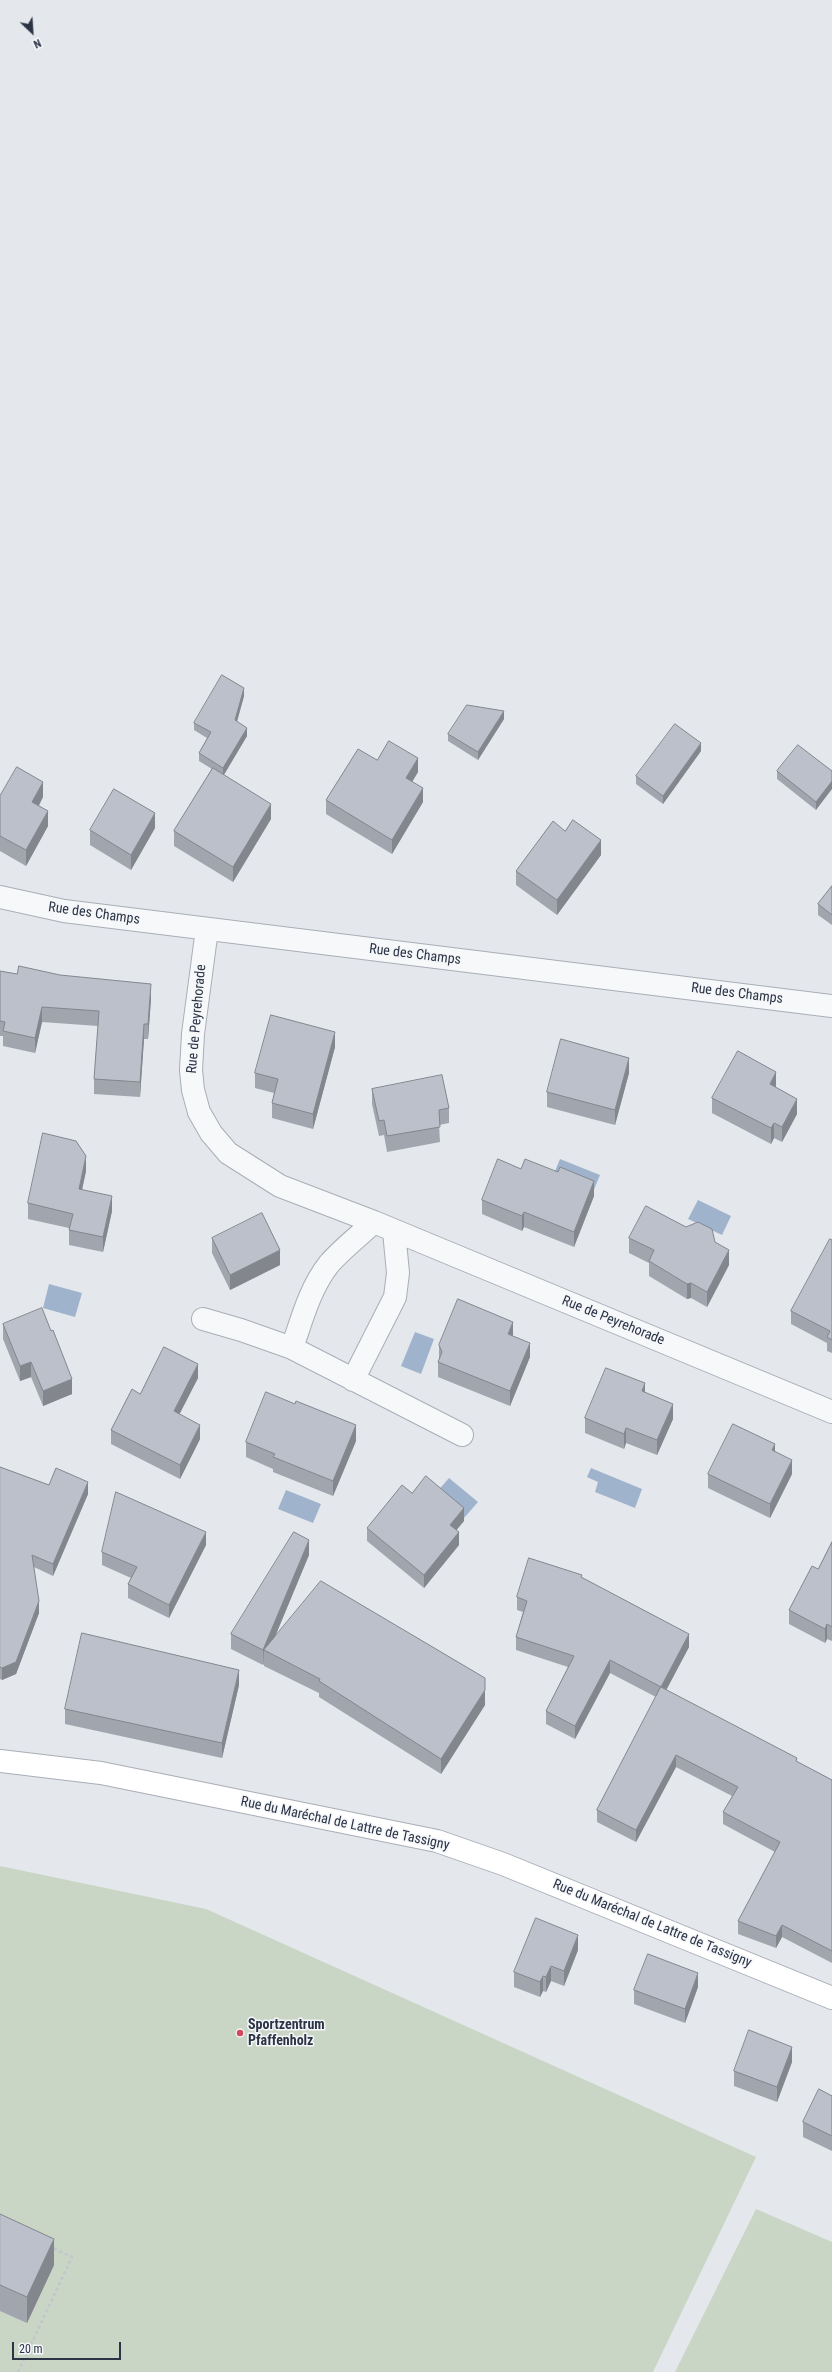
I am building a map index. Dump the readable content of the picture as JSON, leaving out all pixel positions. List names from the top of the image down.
{
  "streets": {
    "main road": ["Rue du Maréchal de Lattre de Tassigny"],
    "street": ["Rue des Champs", "Rue de Peyrehorade"]
  },
  "crossings": [
    ["Rue des Champs", "Rue de Peyrehorade"]
  ],
  "places": ["Sportzentrum Pfaffenholz"],
  "scale_bar": "20 m",
  "north": "bottom right"
}
